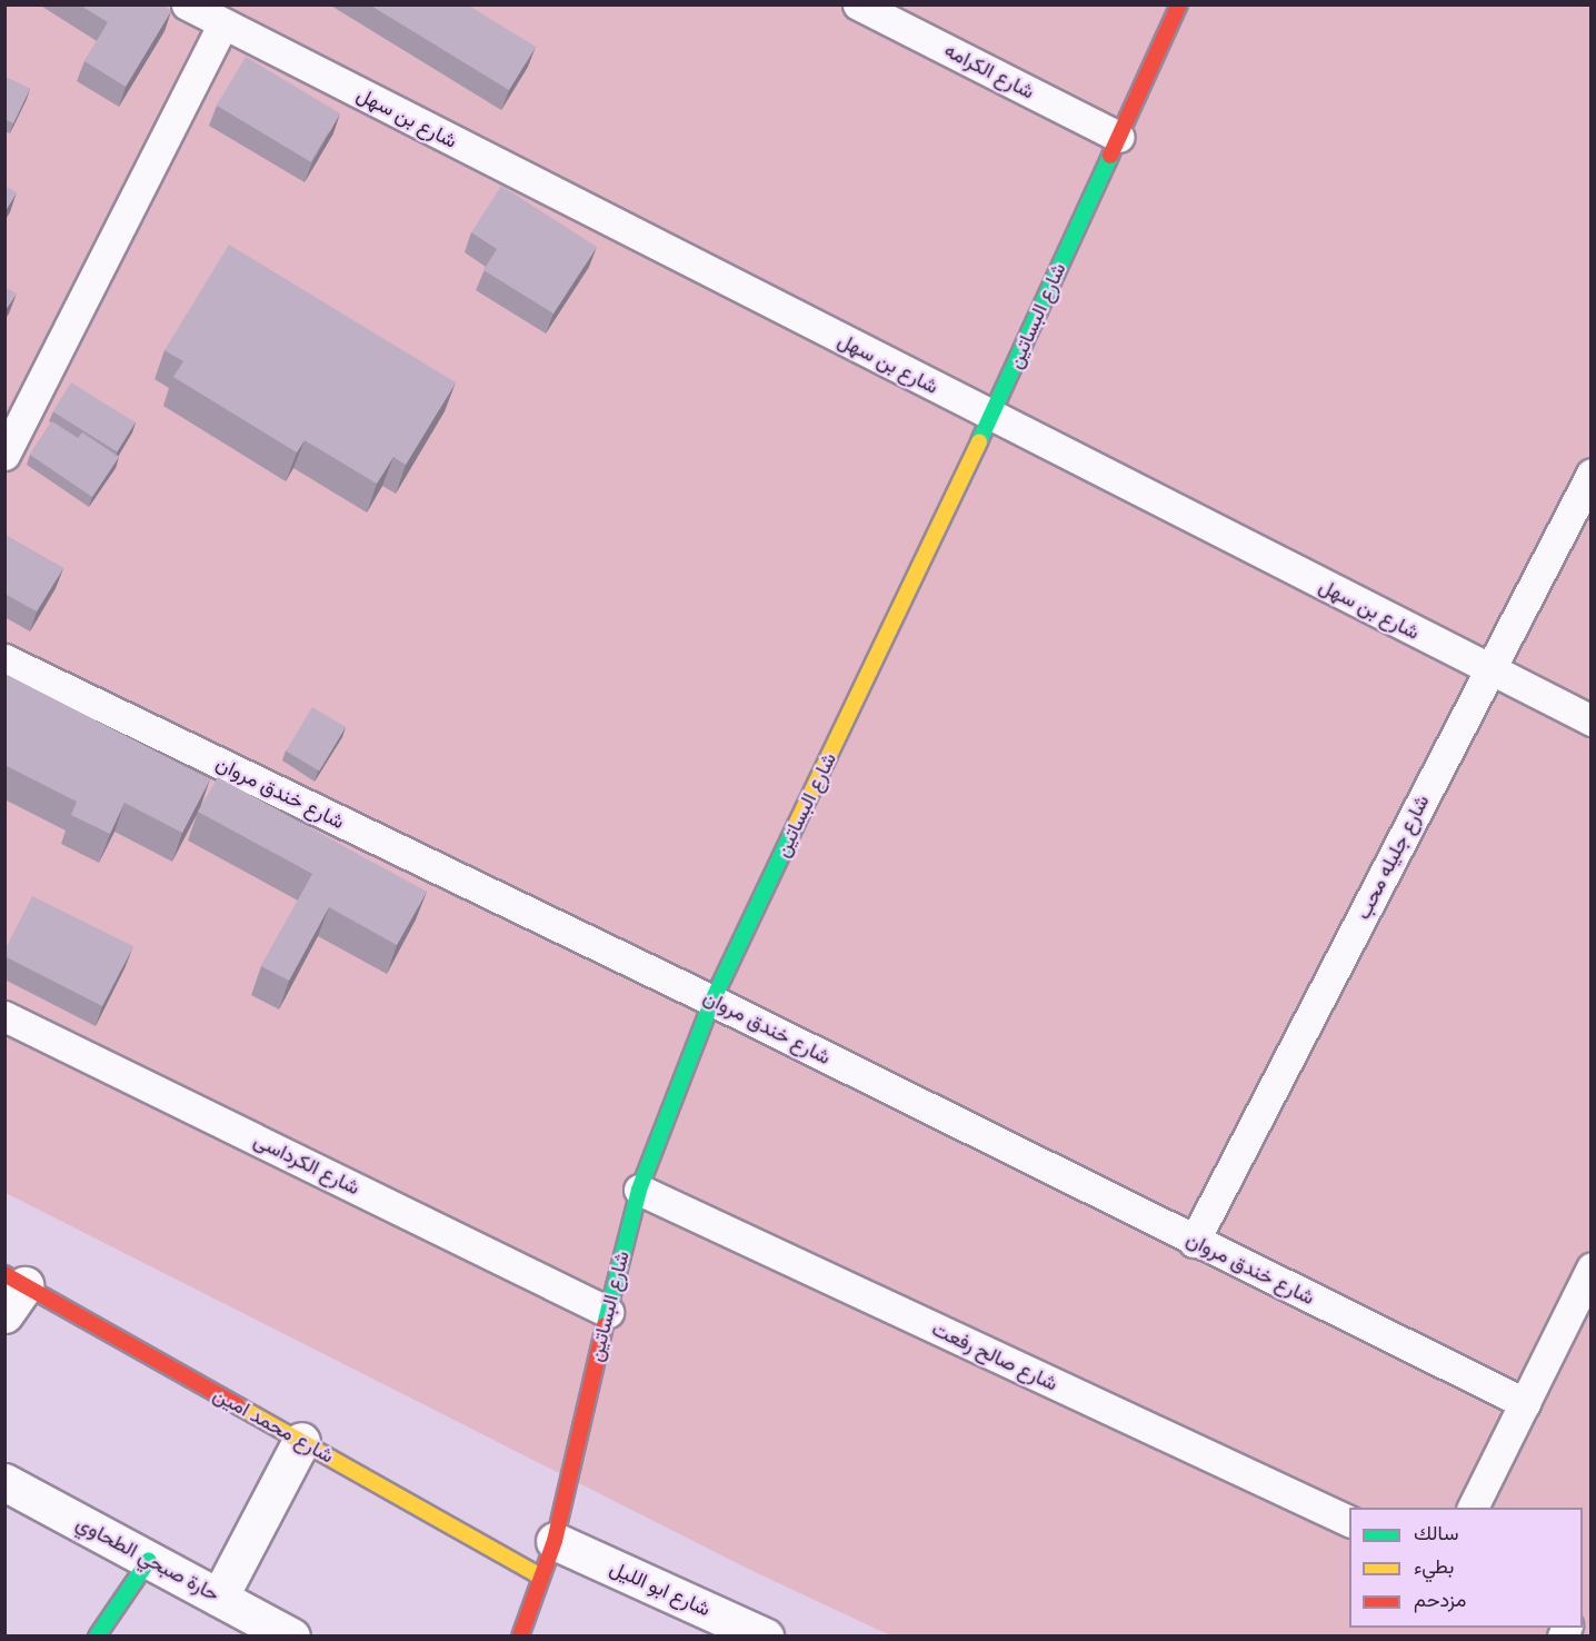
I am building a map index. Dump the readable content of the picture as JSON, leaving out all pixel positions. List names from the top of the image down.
{
  "streets": {
    "street": [
      "شارع البساتين",
      "شارع محمد امين",
      "حارة صبحي الطحاوي",
      "شارع ابو الليل"
    ],
    "lane": [
      "شارع الكرامه",
      "شارع بن سهل",
      "شارع خندق مروان",
      "شارع جليله محب",
      "شارع الكرداسى",
      "شارع صالح رفعت"
    ]
  },
  "crossings": [
    ["شارع الكرامه", "شارع البساتين"],
    ["شارع بن سهل", "شارع البساتين"],
    ["شارع بن سهل", "شارع جليله محب"],
    ["شارع البساتين", "شارع خندق مروان"],
    ["شارع البساتين", "شارع الكرداسى"],
    ["شارع البساتين", "شارع صالح رفعت"],
    ["شارع البساتين", "شارع محمد امين"],
    ["شارع البساتين", "شارع ابو الليل"],
    ["شارع خندق مروان", "شارع جليله محب"]
  ],
  "legend": ["سالك", "بطيء", "مزدحم"]
}
